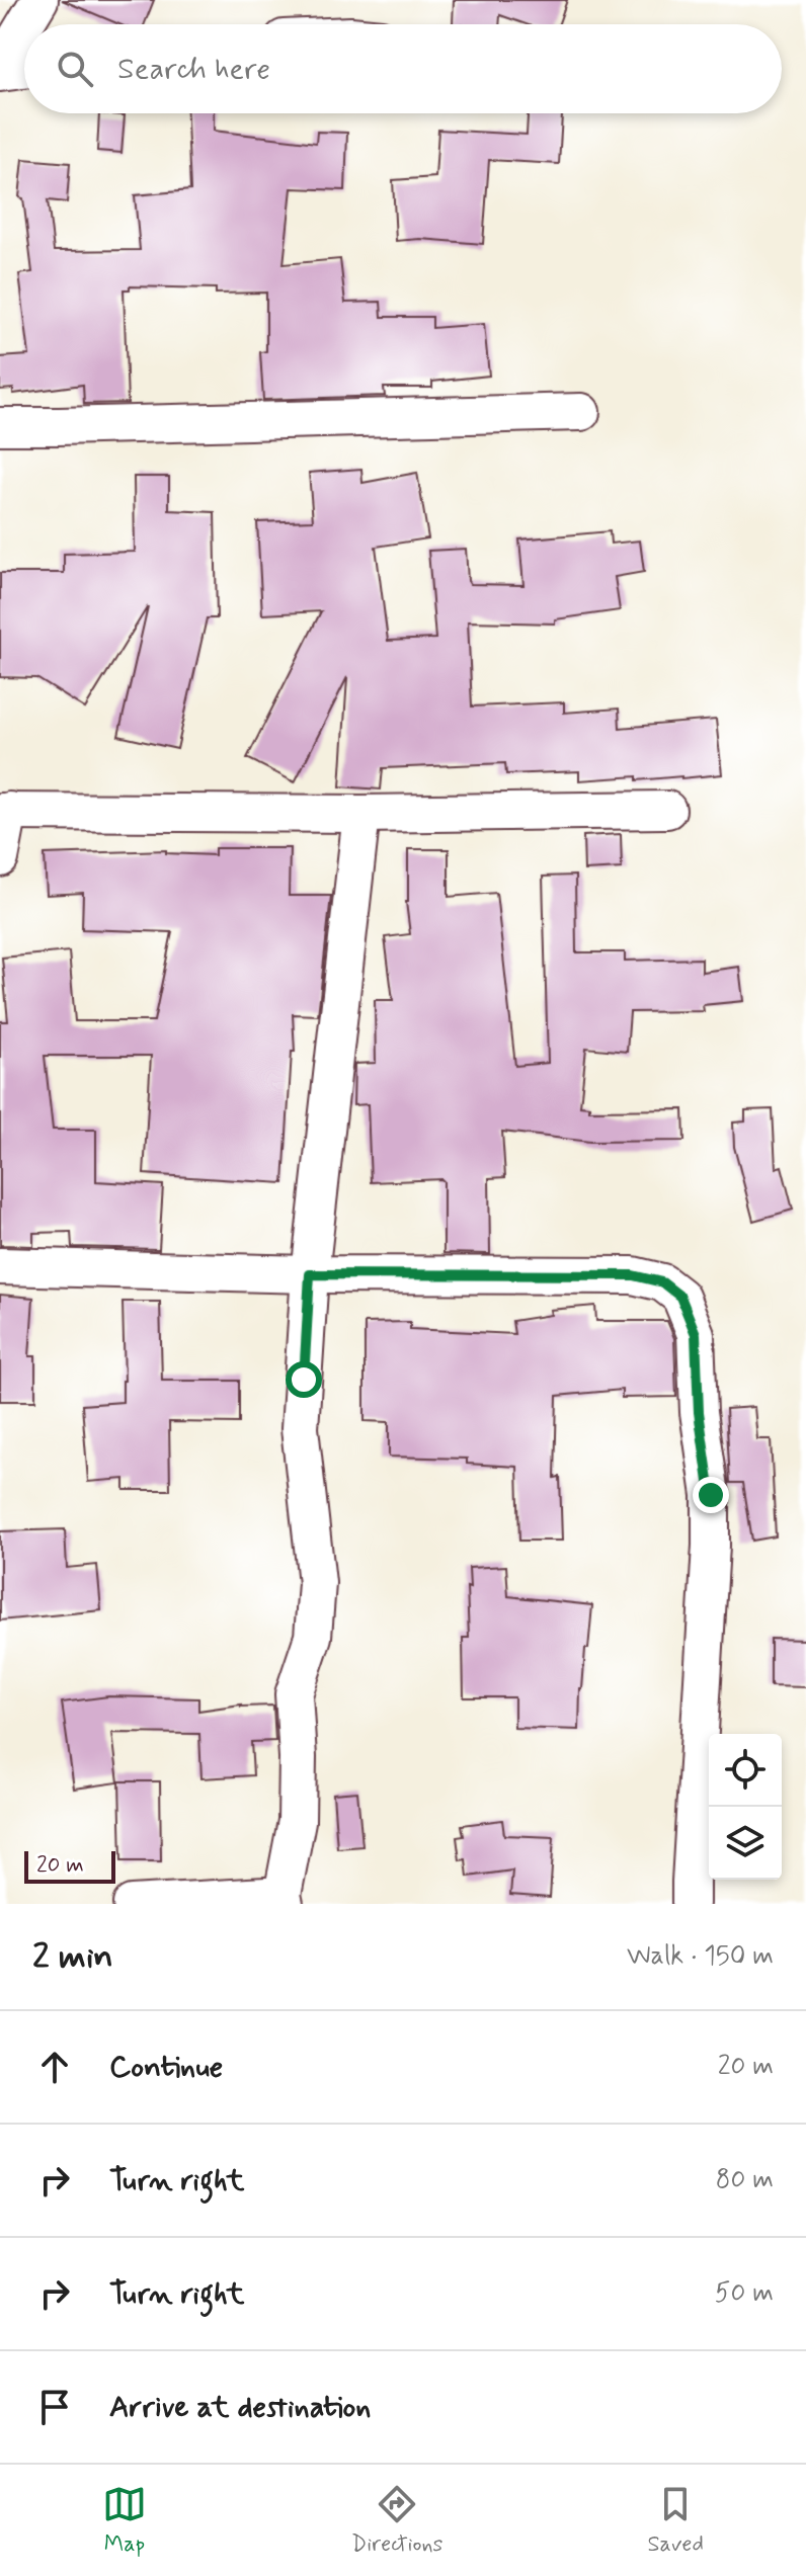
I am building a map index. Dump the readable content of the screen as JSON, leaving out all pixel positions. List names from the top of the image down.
{
  "scale_bar": "20 m",
  "page": {
    "search": "Search here",
    "scale": "20 m",
    "heading": ["2 min", "Walk · 150 m"],
    "list": [
      ["Continue", "20 m"],
      ["Turn right", "80 m"],
      ["Turn right", "50 m"],
      "Arrive at destination"
    ],
    "nav": ["Map", "Directions", "Saved"]
  }
}
